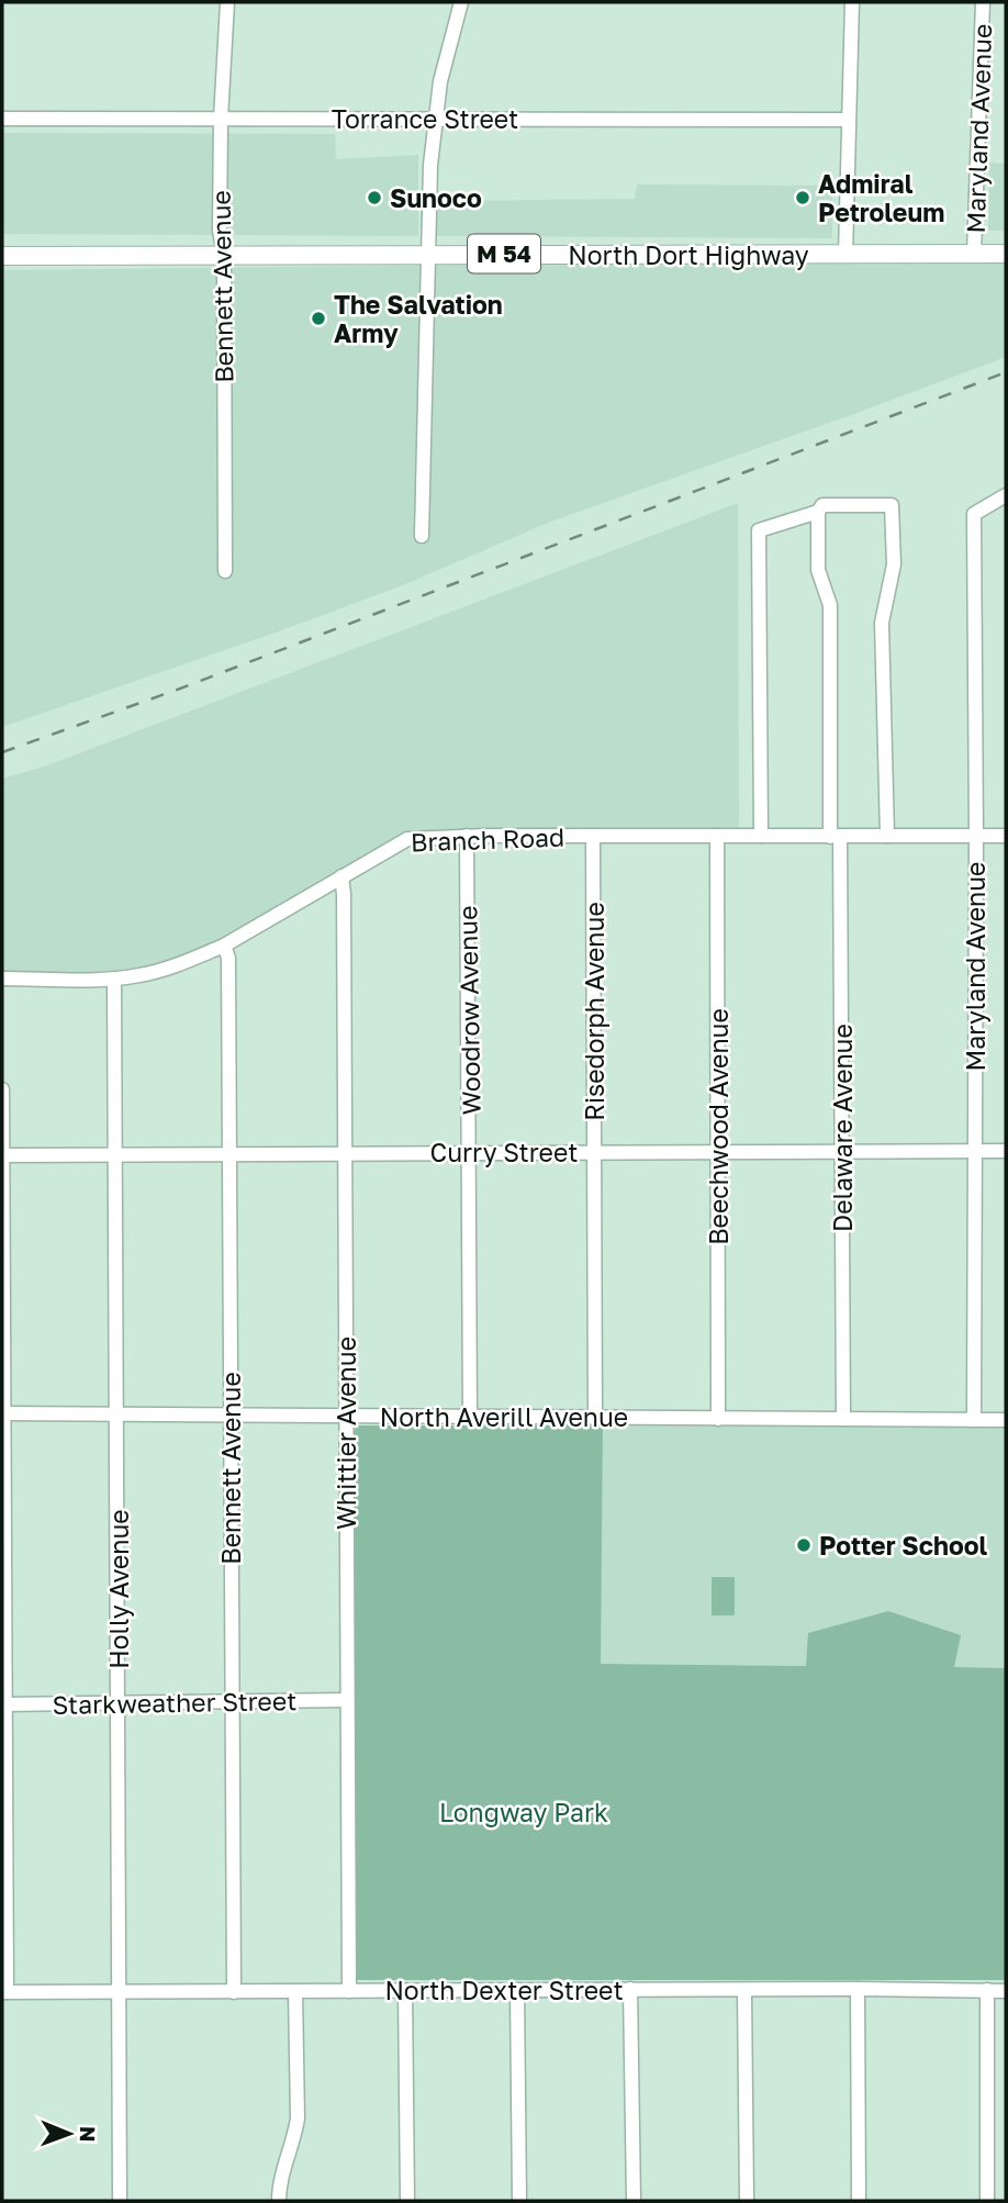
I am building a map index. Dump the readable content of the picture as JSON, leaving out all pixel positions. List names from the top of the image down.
{
  "streets": {
    "main road": ["M 54", "North Dort Highway"],
    "street": [
      "Torrance Street",
      "Maryland Avenue",
      "Bennett Avenue",
      "Branch Road",
      "Woodrow Avenue",
      "Risedorph Avenue",
      "Beechwood Avenue",
      "Delaware Avenue",
      "Curry Street",
      "North Averill Avenue",
      "Whittier Avenue",
      "Holly Avenue",
      "Starkweather Street",
      "North Dexter Street"
    ]
  },
  "crossings": [
    ["Torrance Street", "Bennett Avenue"],
    ["Maryland Avenue", "North Dort Highway"],
    ["Maryland Avenue", "Branch Road"],
    ["Maryland Avenue", "Curry Street"],
    ["Maryland Avenue", "North Averill Avenue"],
    ["North Dort Highway", "Bennett Avenue"],
    ["Bennett Avenue", "Branch Road"],
    ["Bennett Avenue", "Curry Street"],
    ["Bennett Avenue", "North Averill Avenue"],
    ["Bennett Avenue", "Starkweather Street"],
    ["Bennett Avenue", "North Dexter Street"],
    ["Branch Road", "Woodrow Avenue"],
    ["Branch Road", "Risedorph Avenue"],
    ["Branch Road", "Beechwood Avenue"],
    ["Branch Road", "Delaware Avenue"],
    ["Branch Road", "Whittier Avenue"],
    ["Branch Road", "Holly Avenue"],
    ["Woodrow Avenue", "Curry Street"],
    ["Woodrow Avenue", "North Averill Avenue"],
    ["Risedorph Avenue", "Curry Street"],
    ["Risedorph Avenue", "North Averill Avenue"],
    ["Beechwood Avenue", "Curry Street"],
    ["Beechwood Avenue", "North Averill Avenue"],
    ["Delaware Avenue", "Curry Street"],
    ["Delaware Avenue", "North Averill Avenue"],
    ["Curry Street", "Whittier Avenue"],
    ["Curry Street", "Holly Avenue"],
    ["North Averill Avenue", "Whittier Avenue"],
    ["North Averill Avenue", "Holly Avenue"],
    ["Whittier Avenue", "Starkweather Street"],
    ["Whittier Avenue", "North Dexter Street"],
    ["Holly Avenue", "Starkweather Street"],
    ["Holly Avenue", "North Dexter Street"]
  ],
  "parks": ["Longway Park"],
  "places": [
    "Sunoco",
    "Admiral Petroleum",
    "The Salvation Army",
    "Potter School"
  ],
  "north": "right"
}
